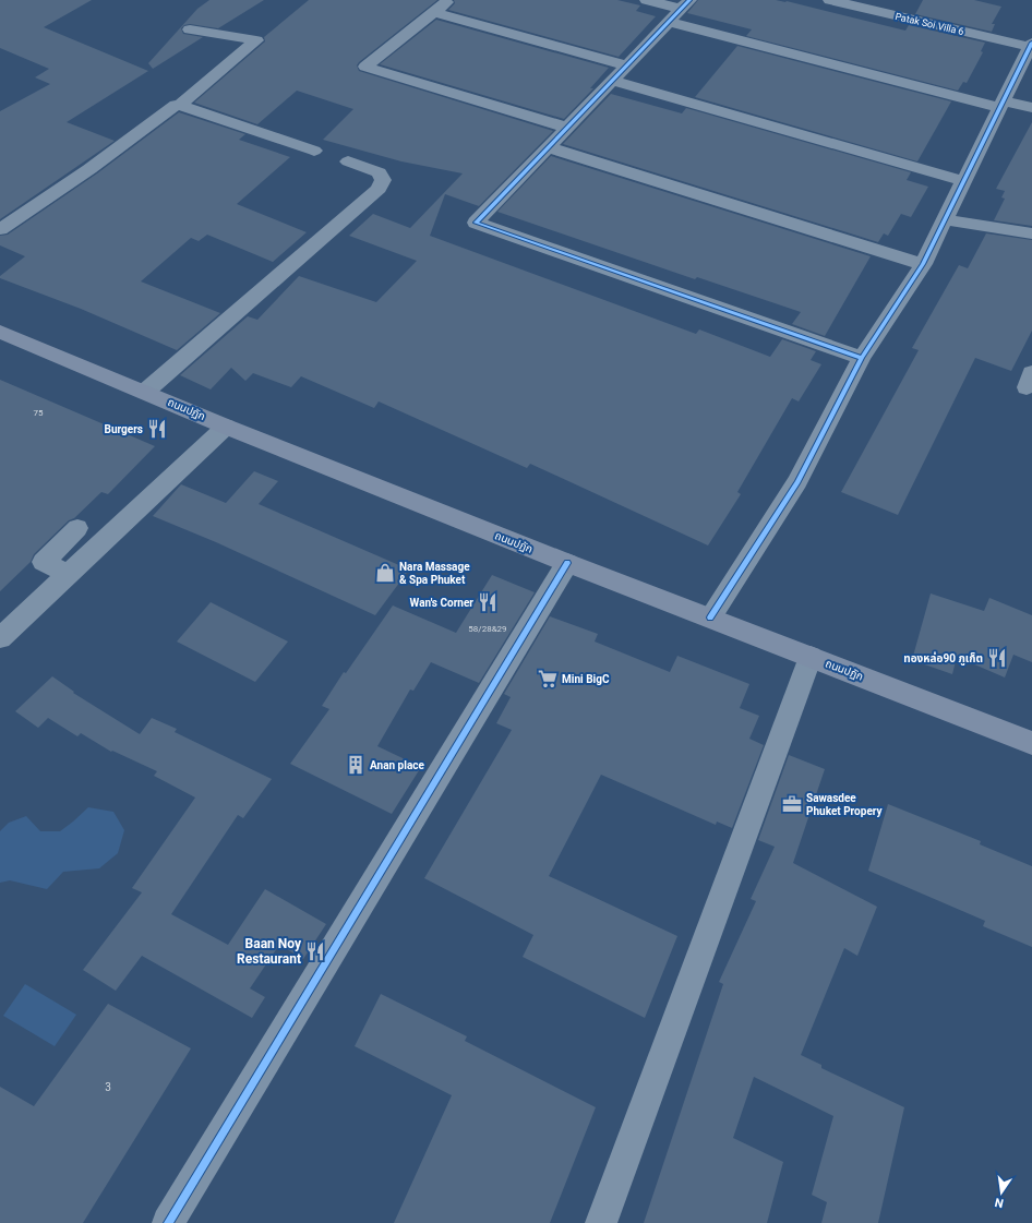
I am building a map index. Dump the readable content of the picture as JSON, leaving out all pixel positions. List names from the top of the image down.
{
  "streets": {
    "main road": ["ถนนปฏัก"],
    "street": ["Patak Soi Villa 6"]
  },
  "places": {
    "restaurant": [
      "Burgers",
      "Wan's Corner",
      "ทองหล่อ90 ภูเก็ต",
      "Baan Noy Restaurant"
    ],
    "shop": ["Nara Massage & Spa Phuket"],
    "supermarket": ["Mini BigC"],
    "building": ["Anan place"],
    "office": ["Sawasdee Phuket Propery"]
  },
  "house_numbers": ["75", "58/28&29", "3"],
  "north": "bottom"
}
